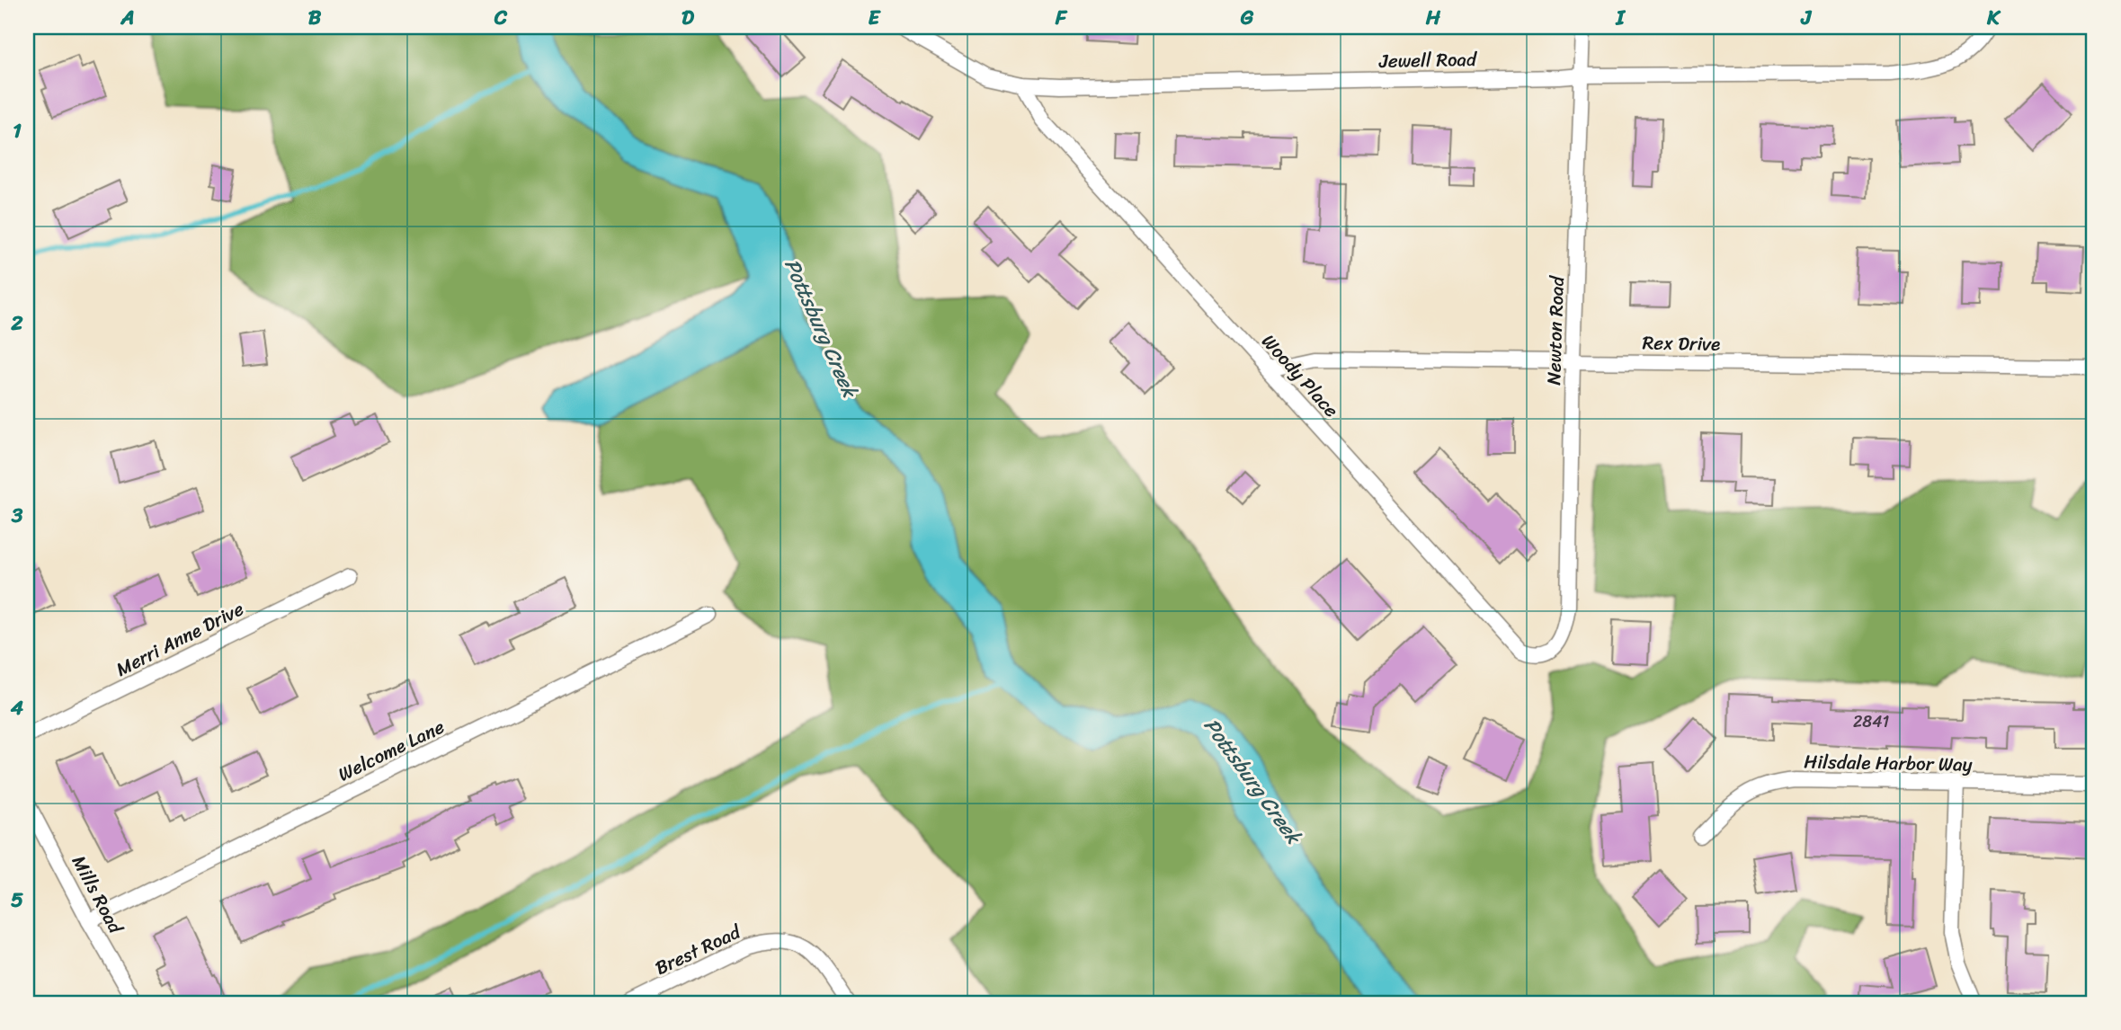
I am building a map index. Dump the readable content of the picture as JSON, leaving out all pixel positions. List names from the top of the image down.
{
  "streets": {
    "street": [
      "Jewell Road",
      "Newton Road",
      "Rex Drive",
      "Woody Place",
      "Merri Anne Drive",
      "Welcome Lane",
      "Hilsdale Harbor Way",
      "Mills Road",
      "Brest Road"
    ]
  },
  "crossings": [
    ["Jewell Road", "Newton Road"],
    ["Jewell Road", "Woody Place"],
    ["Newton Road", "Rex Drive"],
    ["Newton Road", "Woody Place"],
    ["Rex Drive", "Woody Place"],
    ["Welcome Lane", "Mills Road"]
  ],
  "water": ["Pottsburg Creek"],
  "house_numbers": ["2841"],
  "grid": {
    "columns": [
      "A",
      "B",
      "C",
      "D",
      "E",
      "F",
      "G",
      "H",
      "I",
      "J",
      "K"
    ],
    "rows": [
      "1",
      "2",
      "3",
      "4",
      "5"
    ]
  }
}
